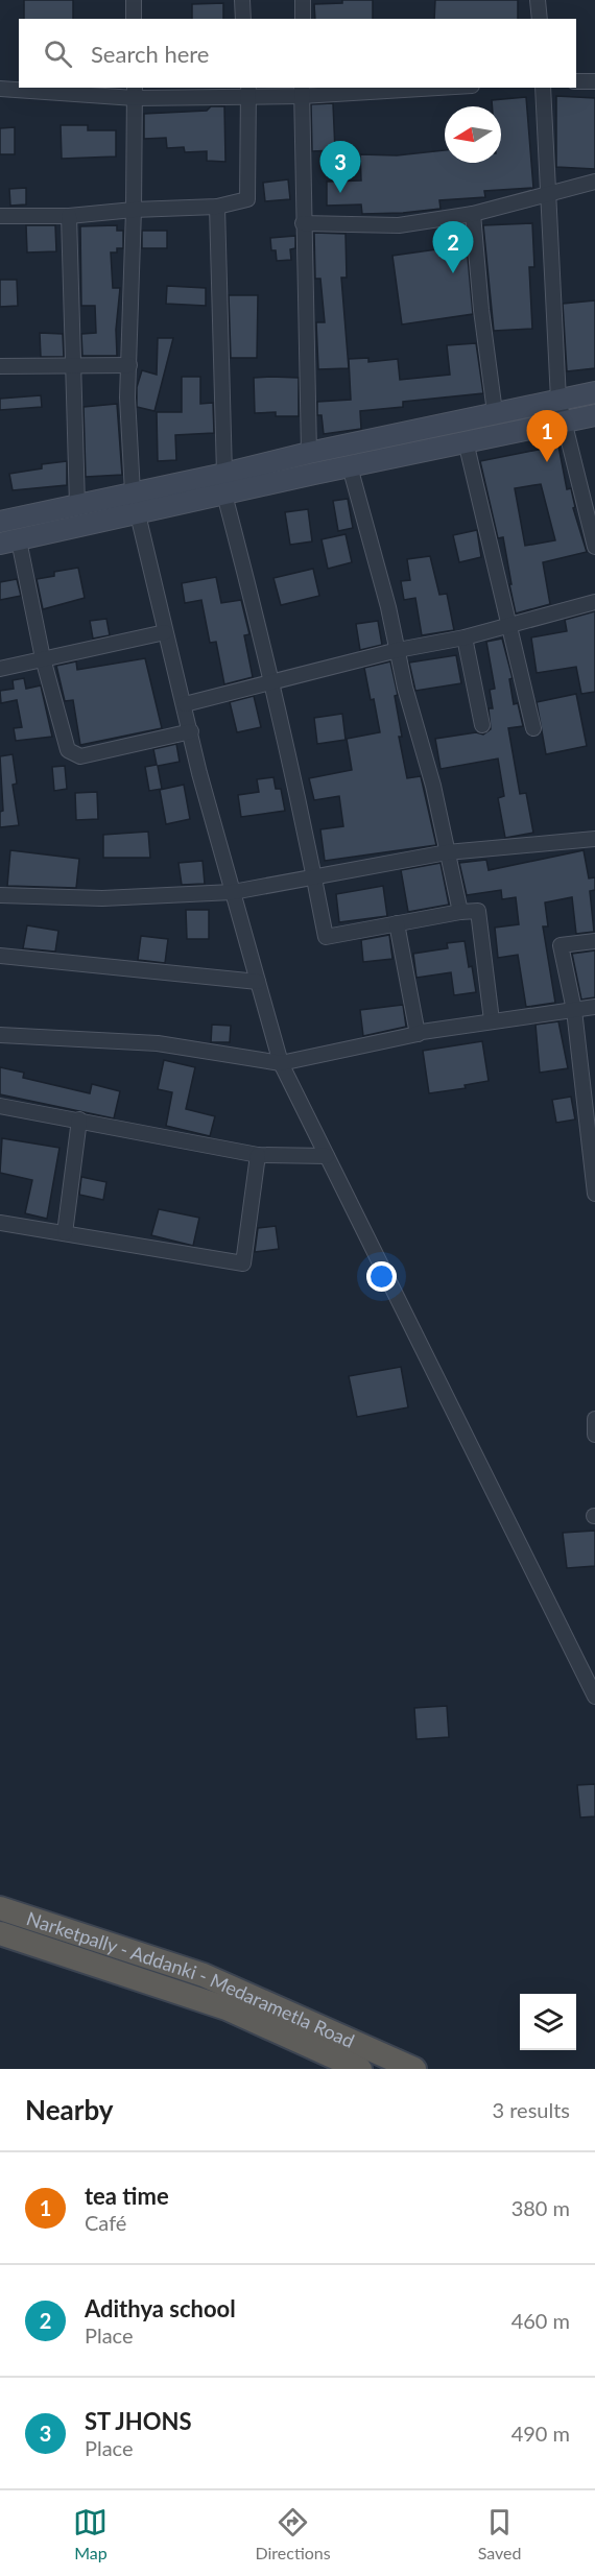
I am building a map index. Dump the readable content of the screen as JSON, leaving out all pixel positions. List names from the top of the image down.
{
  "streets": {
    "highway": ["Narketpally - Addanki - Medarametla Road"]
  },
  "north": "left",
  "page": {
    "search": "Search here",
    "pins": ["3", "2", "1"],
    "heading": ["Nearby", "3 results"],
    "list": [
      {
        "mark": "1",
        "name": "tea time",
        "note": "Café",
        "value": "380 m"
      },
      {
        "mark": "2",
        "name": "Adithya school",
        "note": "Place",
        "value": "460 m"
      },
      {
        "mark": "3",
        "name": "ST JHONS",
        "note": "Place",
        "value": "490 m"
      }
    ],
    "nav": ["Map", "Directions", "Saved"]
  }
}
